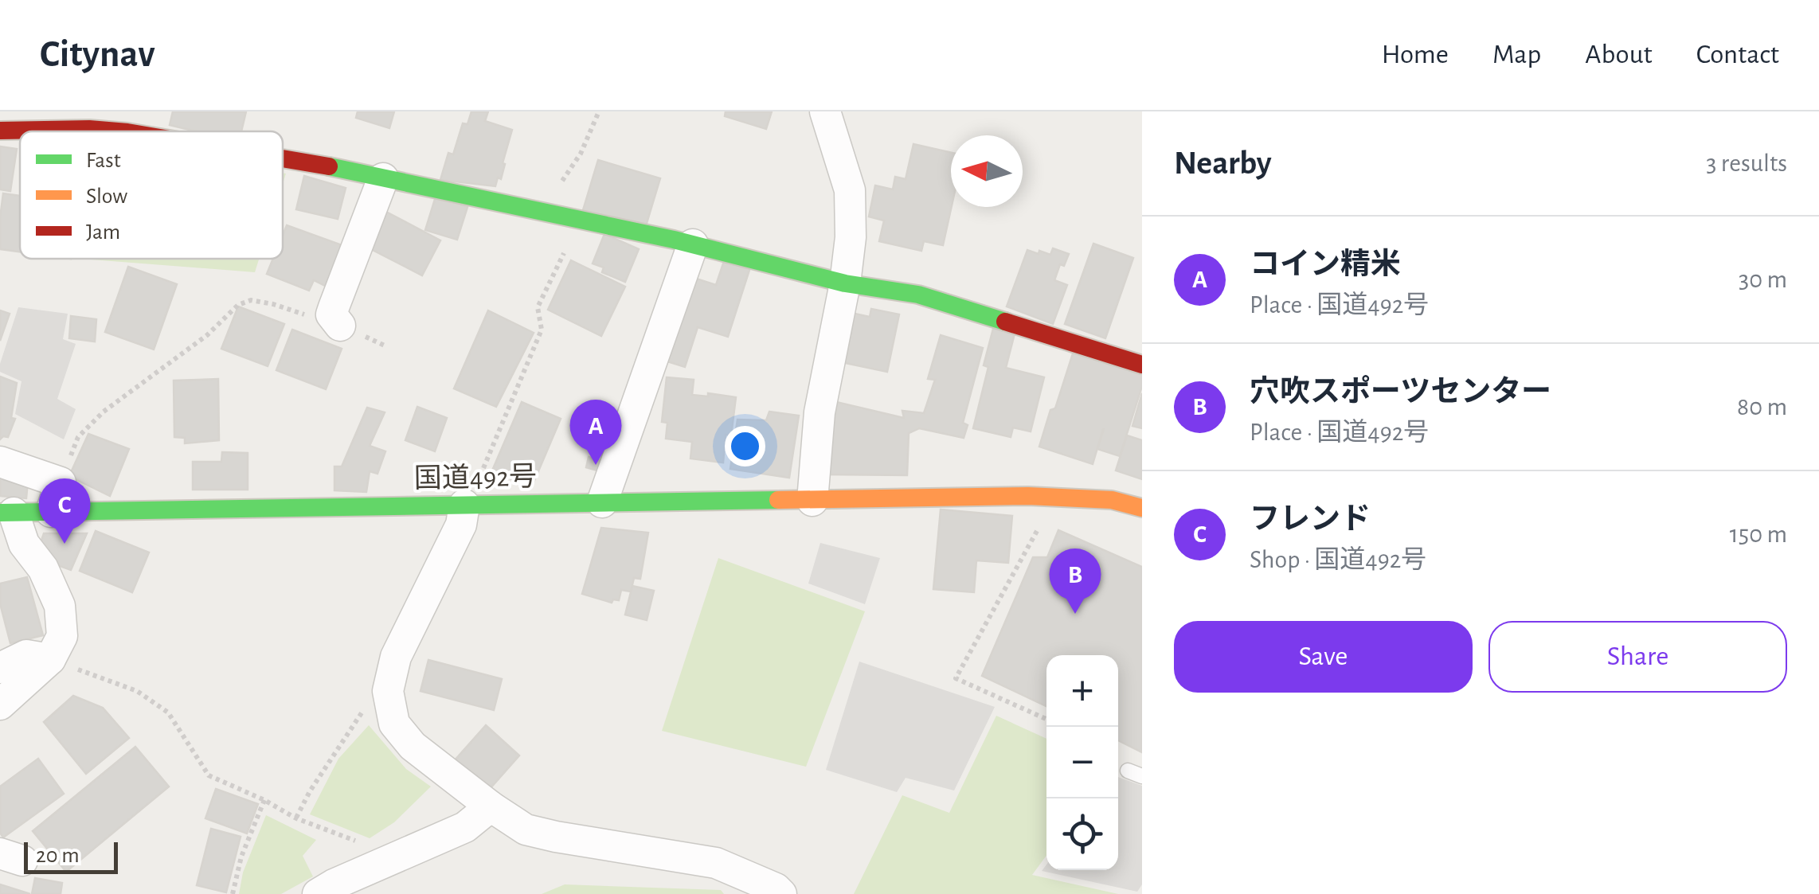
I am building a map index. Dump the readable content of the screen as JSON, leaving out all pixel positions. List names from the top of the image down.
{
  "streets": {
    "main road": ["国道492号"]
  },
  "legend": ["Fast", "Slow", "Jam"],
  "scale_bar": "20 m",
  "north": "left",
  "page": {
    "header": "Citynav",
    "nav": [
      "Home",
      "Map",
      "About",
      "Contact"
    ],
    "heading": ["Nearby", "3 results"],
    "list": [
      {
        "mark": "A",
        "name": "コイン精米",
        "note": "Place · 国道492号",
        "value": "30 m"
      },
      {
        "mark": "B",
        "name": "穴吹スポーツセンター",
        "note": "Place · 国道492号",
        "value": "80 m"
      },
      {
        "mark": "C",
        "name": "フレンド",
        "note": "Shop · 国道492号",
        "value": "150 m"
      }
    ],
    "pins": ["A", "C", "B"],
    "buttons": ["Save", "Share"],
    "map_buttons": ["+", "−"],
    "scale": "20 m"
  }
}
